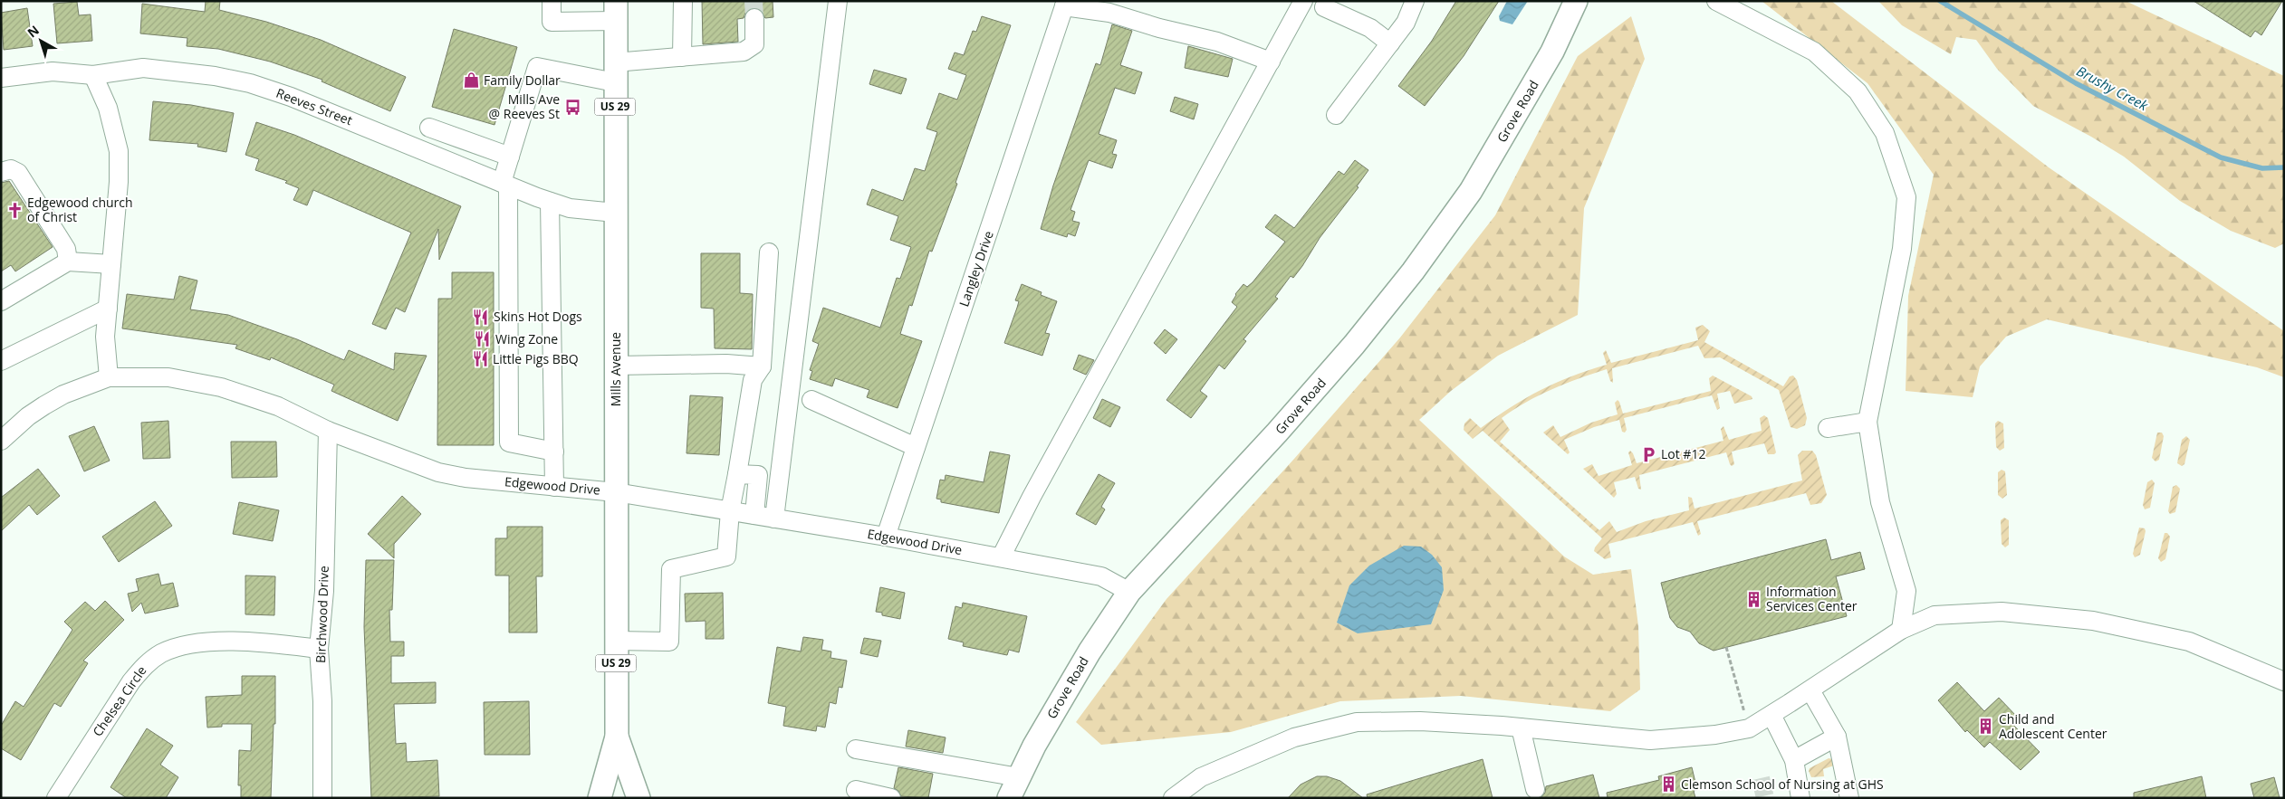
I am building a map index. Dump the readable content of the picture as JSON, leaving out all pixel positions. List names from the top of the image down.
{
  "streets": {
    "main road": ["US 29", "Grove Road", "Mills Avenue"],
    "street": [
      "Reeves Street",
      "Langley Drive",
      "Edgewood Drive",
      "Birchwood Drive",
      "Chelsea Circle"
    ]
  },
  "crossings": [
    ["Reeves Street", "Mills Avenue"],
    ["Grove Road", "Edgewood Drive"],
    ["Langley Drive", "Edgewood Drive"],
    ["Mills Avenue", "Edgewood Drive"],
    ["Edgewood Drive", "Birchwood Drive"],
    ["Birchwood Drive", "Chelsea Circle"]
  ],
  "water": ["Brushy Creek"],
  "places": {
    "shop": ["Family Dollar"],
    "bus stop": ["Mills Ave @ Reeves St"],
    "church": ["Edgewood church of Christ"],
    "restaurant": ["Skins Hot Dogs", "Wing Zone", "Little Pigs BBQ"],
    "parking": ["Lot #12"],
    "building": ["Information Services Center", "Child and Adolescent Center", "Clemson School of Nursing at GHS"]
  },
  "north": "top left"
}
